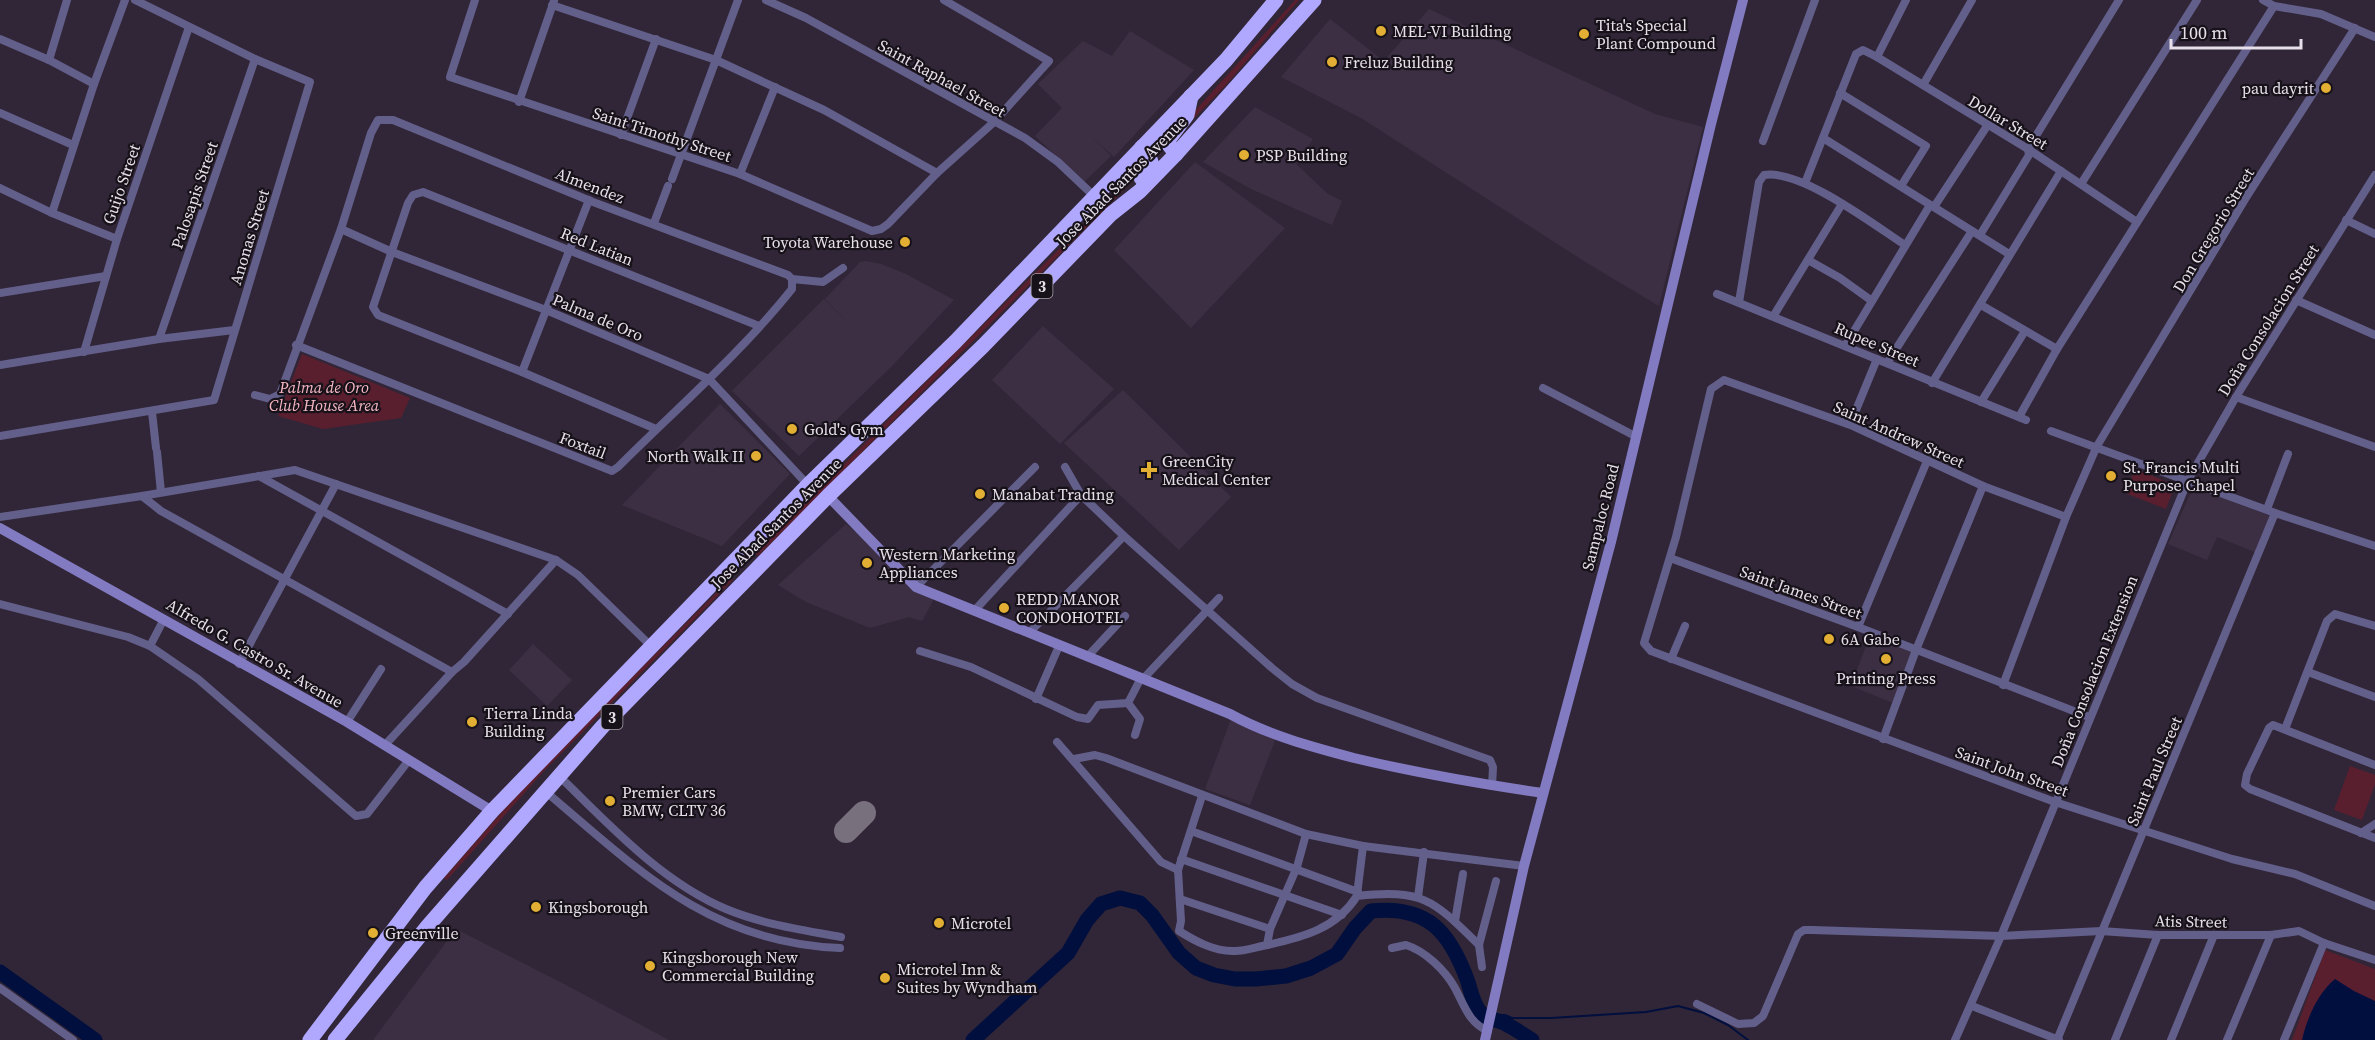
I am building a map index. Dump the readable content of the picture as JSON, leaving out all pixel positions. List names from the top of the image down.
{
  "streets": {
    "highway": ["Jose Abad Santos Avenue", "3"],
    "street": [
      "Saint Raphael Street",
      "Dollar Street",
      "Saint Timothy Street",
      "Guijo Street",
      "Almendez",
      "Palosapis Street",
      "Don Gregorio Street",
      "Anonas Street",
      "Red Latian",
      "Palma de Oro",
      "Doña Consolacion Street",
      "Rupee Street",
      "Saint Andrew Street",
      "Foxtail",
      "Sampaloc Road",
      "Saint James Street",
      "Alfredo G. Castro Sr. Avenue",
      "Doña Consolacion Extension",
      "Saint John Street",
      "Saint Paul Street",
      "Atis Street"
    ]
  },
  "crossings": [
    ["Saint Raphael Street", "Jose Abad Santos Avenue"],
    ["Jose Abad Santos Avenue", "Palma de Oro"],
    ["Jose Abad Santos Avenue", "Alfredo G. Castro Sr. Avenue"],
    ["Almendez", "Palma de Oro"],
    ["Almendez", "Foxtail"],
    ["Palosapis Street", "Anonas Street"],
    ["Don Gregorio Street", "Saint Andrew Street"],
    ["Don Gregorio Street", "Saint James Street"],
    ["Red Latian", "Palma de Oro"],
    ["Red Latian", "Foxtail"],
    ["Palma de Oro", "Foxtail"],
    ["Doña Consolacion Street", "Doña Consolacion Extension"],
    ["Saint Andrew Street", "Saint James Street"],
    ["Saint Andrew Street", "Saint John Street"],
    ["Saint James Street", "Doña Consolacion Extension"],
    ["Saint James Street", "Saint John Street"],
    ["Doña Consolacion Extension", "Saint John Street"],
    ["Doña Consolacion Extension", "Atis Street"],
    ["Saint John Street", "Saint Paul Street"],
    ["Saint Paul Street", "Atis Street"]
  ],
  "parks": ["Palma de Oro Club House Area"],
  "places": {
    "other": [
      "MEL-VI Building",
      "Tita's Special Plant Compound",
      "Freluz Building",
      "pau dayrit",
      "PSP Building",
      "Toyota Warehouse",
      "Gold's Gym",
      "North Walk II",
      "St. Francis Multi Purpose Chapel",
      "Manabat Trading",
      "Western Marketing Appliances",
      "REDD MANOR CONDOHOTEL",
      "6A Gabe",
      "Printing Press",
      "Tierra Linda Building",
      "Premier Cars BMW, CLTV 36",
      "Kingsborough",
      "Microtel",
      "Greenville",
      "Kingsborough New Commercial Building",
      "Microtel Inn & Suites by Wyndham"
    ],
    "health": ["GreenCity Medical Center"]
  },
  "scale_bar": "100 m"
}
